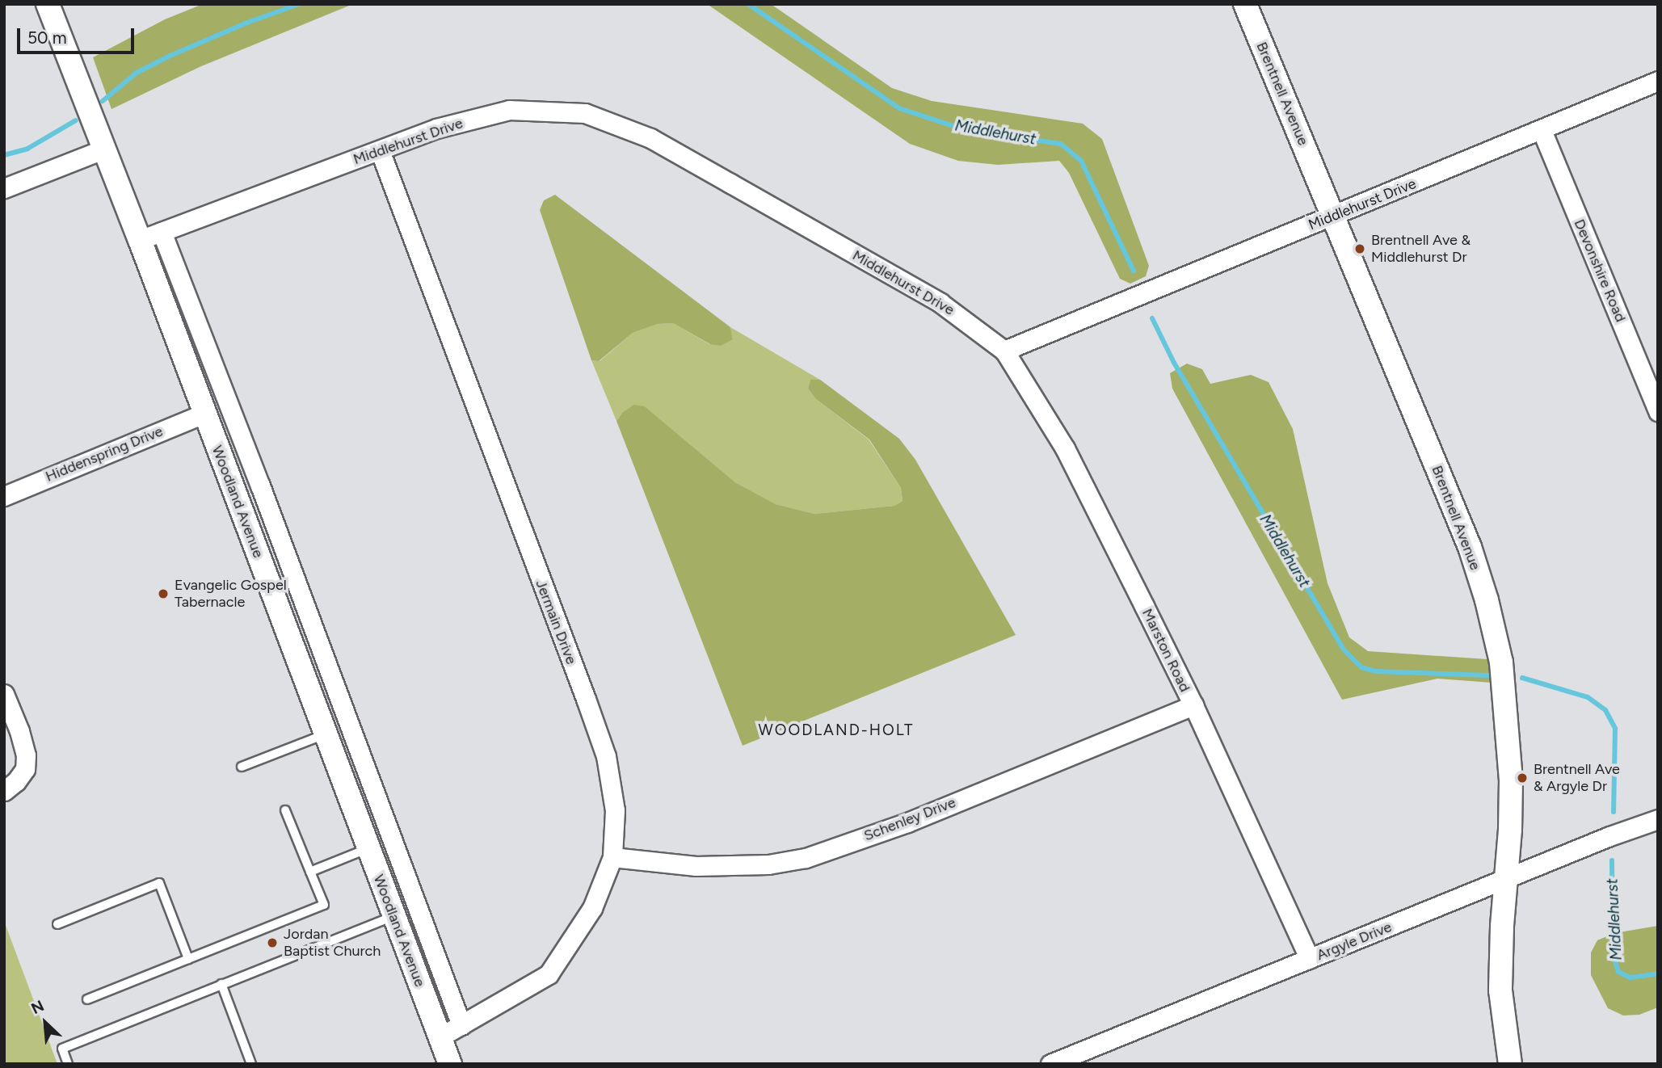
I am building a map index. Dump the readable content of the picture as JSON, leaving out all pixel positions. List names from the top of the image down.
{
  "streets": {
    "street": [
      "Brentnell Avenue",
      "Middlehurst Drive",
      "Devonshire Road",
      "Hiddenspring Drive",
      "Woodland Avenue",
      "Jermain Drive",
      "Marston Road",
      "Schenley Drive",
      "Argyle Drive"
    ]
  },
  "crossings": [
    ["Brentnell Avenue", "Middlehurst Drive"],
    ["Brentnell Avenue", "Argyle Drive"],
    ["Middlehurst Drive", "Devonshire Road"],
    ["Middlehurst Drive", "Woodland Avenue"],
    ["Middlehurst Drive", "Jermain Drive"],
    ["Middlehurst Drive", "Marston Road"],
    ["Hiddenspring Drive", "Woodland Avenue"],
    ["Woodland Avenue", "Jermain Drive"],
    ["Jermain Drive", "Schenley Drive"],
    ["Marston Road", "Schenley Drive"],
    ["Marston Road", "Argyle Drive"]
  ],
  "districts": ["WOODLAND-HOLT"],
  "water": ["Middlehurst"],
  "places": [
    "Brentnell Ave & Middlehurst Dr",
    "Evangelic Gospel Tabernacle",
    "Brentnell Ave & Argyle Dr",
    "Jordan Baptist Church"
  ],
  "scale_bar": "50 m",
  "north": "top left"
}
